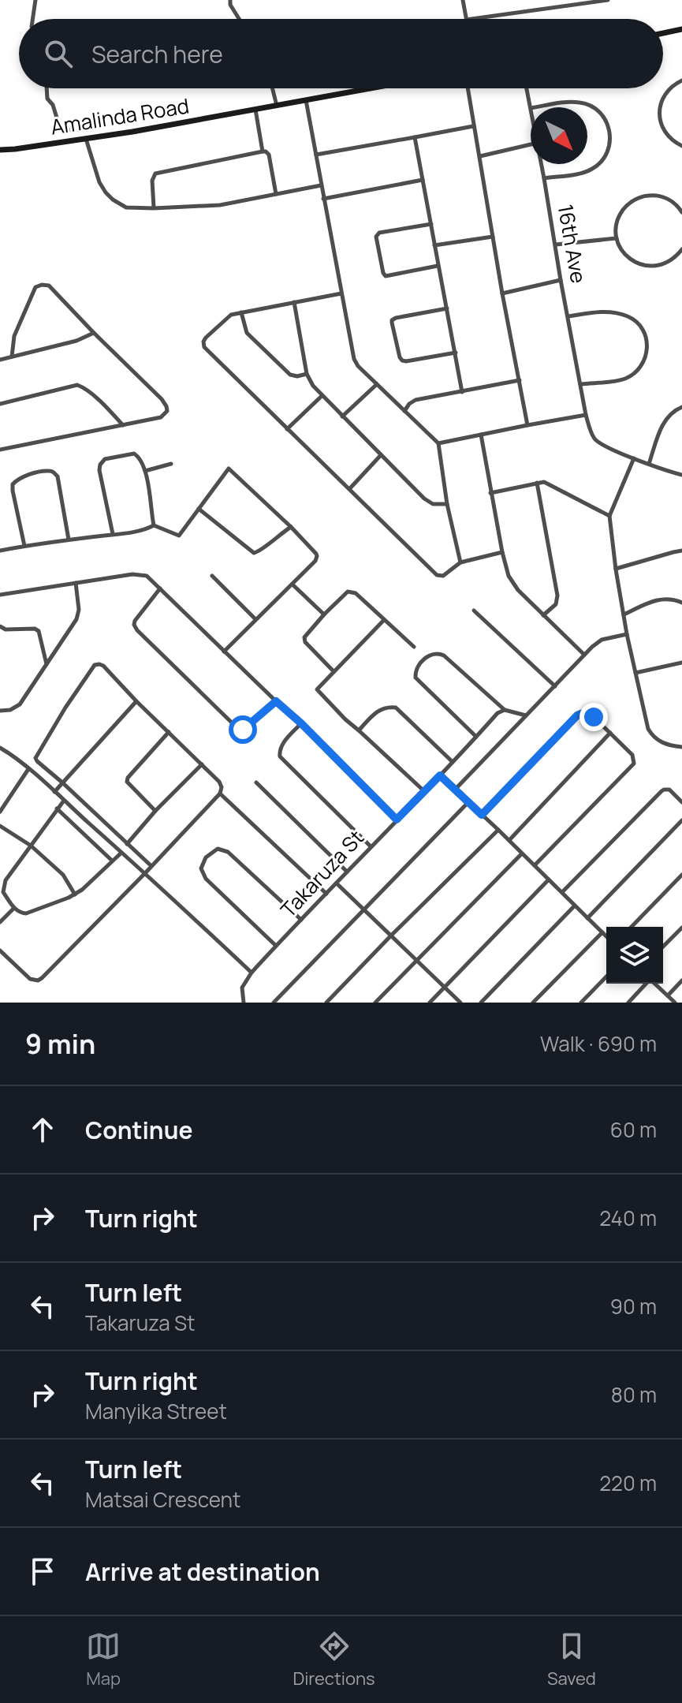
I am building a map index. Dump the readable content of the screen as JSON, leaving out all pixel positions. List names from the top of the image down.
{
  "streets": {
    "street": ["Amalinda Road", "16th Ave", "Takaruza St"]
  },
  "north": "bottom right",
  "page": {
    "search": "Search here",
    "heading": ["9 min", "Walk · 690 m"],
    "list": [
      ["Continue", "60 m"],
      ["Turn right", "240 m"],
      ["Turn left", "Takaruza St", "90 m"],
      ["Turn right", "Manyika Street", "80 m"],
      ["Turn left", "Matsai Crescent", "220 m"],
      "Arrive at destination"
    ],
    "nav": ["Map", "Directions", "Saved"]
  }
}
